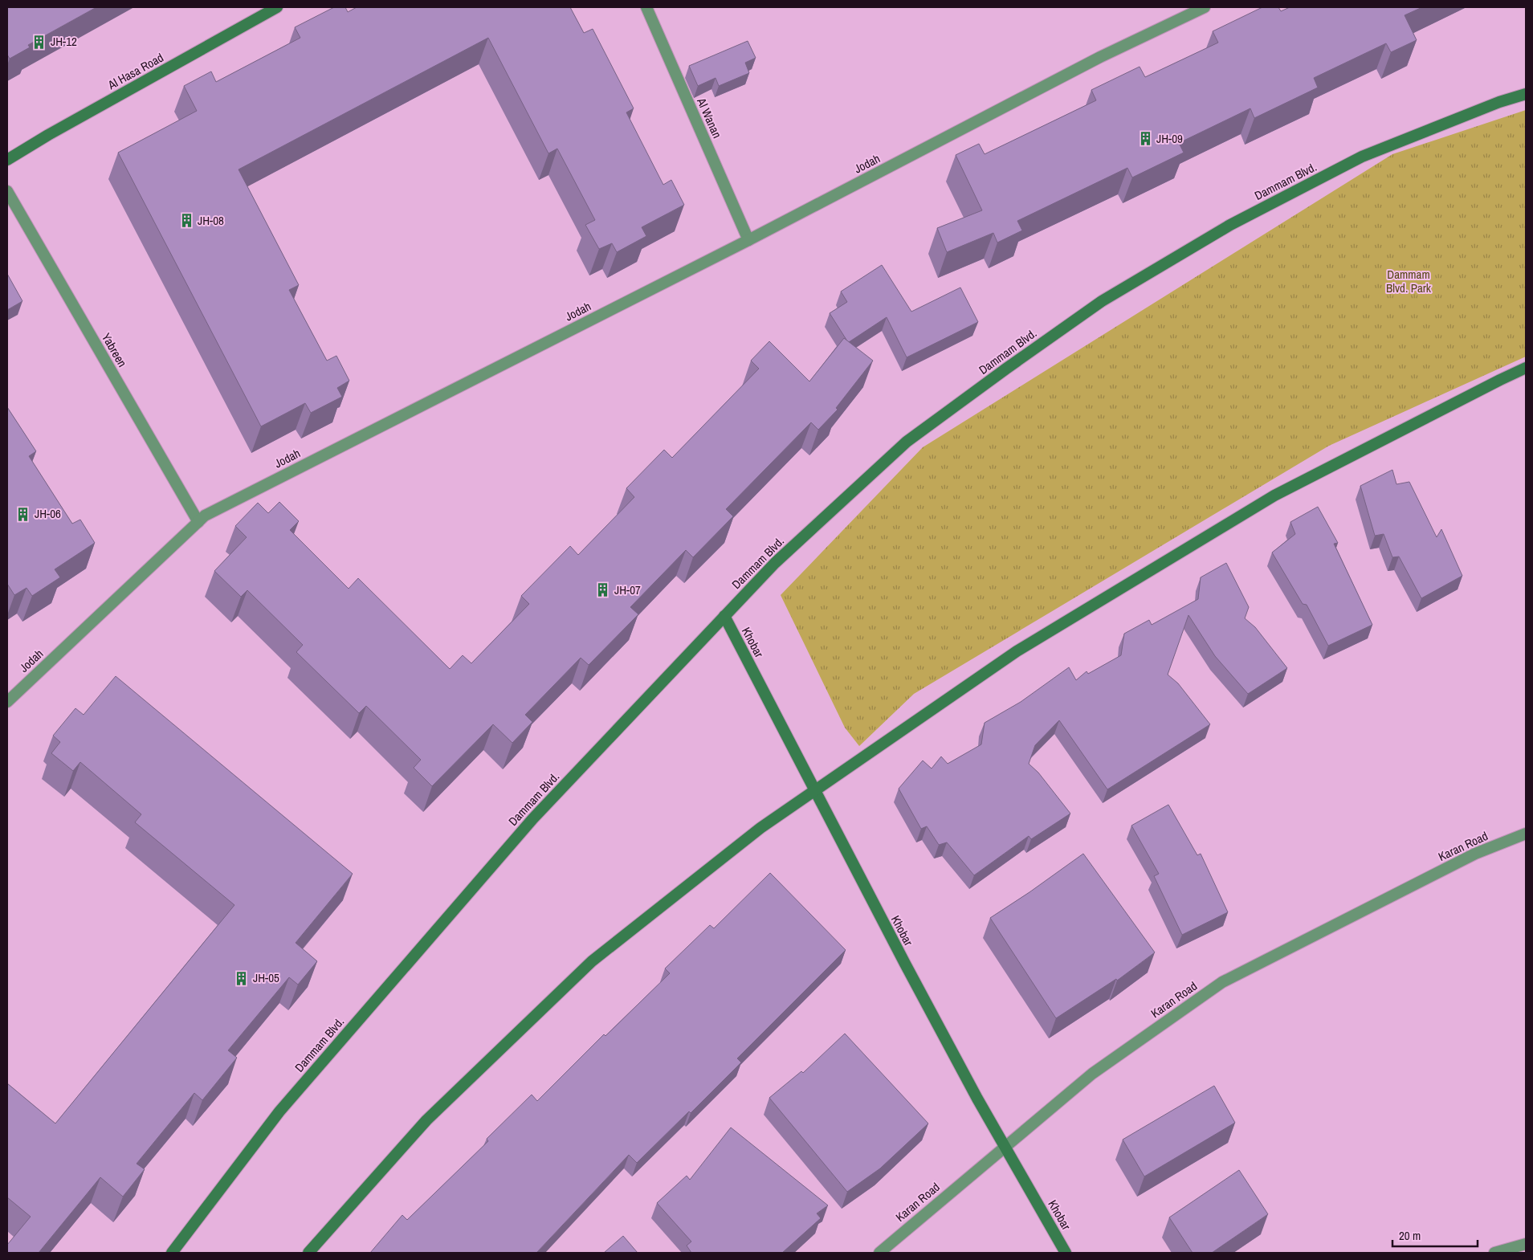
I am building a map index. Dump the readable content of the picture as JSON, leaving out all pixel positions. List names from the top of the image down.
{
  "streets": {
    "main road": ["Al Hasa Road", "Dammam Blvd.", "Khobar"],
    "street": [
      "Al Wanan",
      "Jodah",
      "Yabreen",
      "Karan Road"
    ]
  },
  "crossings": [
    ["Al Wanan", "Jodah"],
    ["Jodah", "Yabreen"],
    ["Dammam Blvd.", "Khobar"],
    ["Khobar", "Karan Road"]
  ],
  "parks": ["Dammam Blvd. Park"],
  "places": {
    "building": [
      "JH-12",
      "JH-09",
      "JH-08",
      "JH-06",
      "JH-07",
      "JH-05"
    ]
  },
  "scale_bar": "20 m"
}
